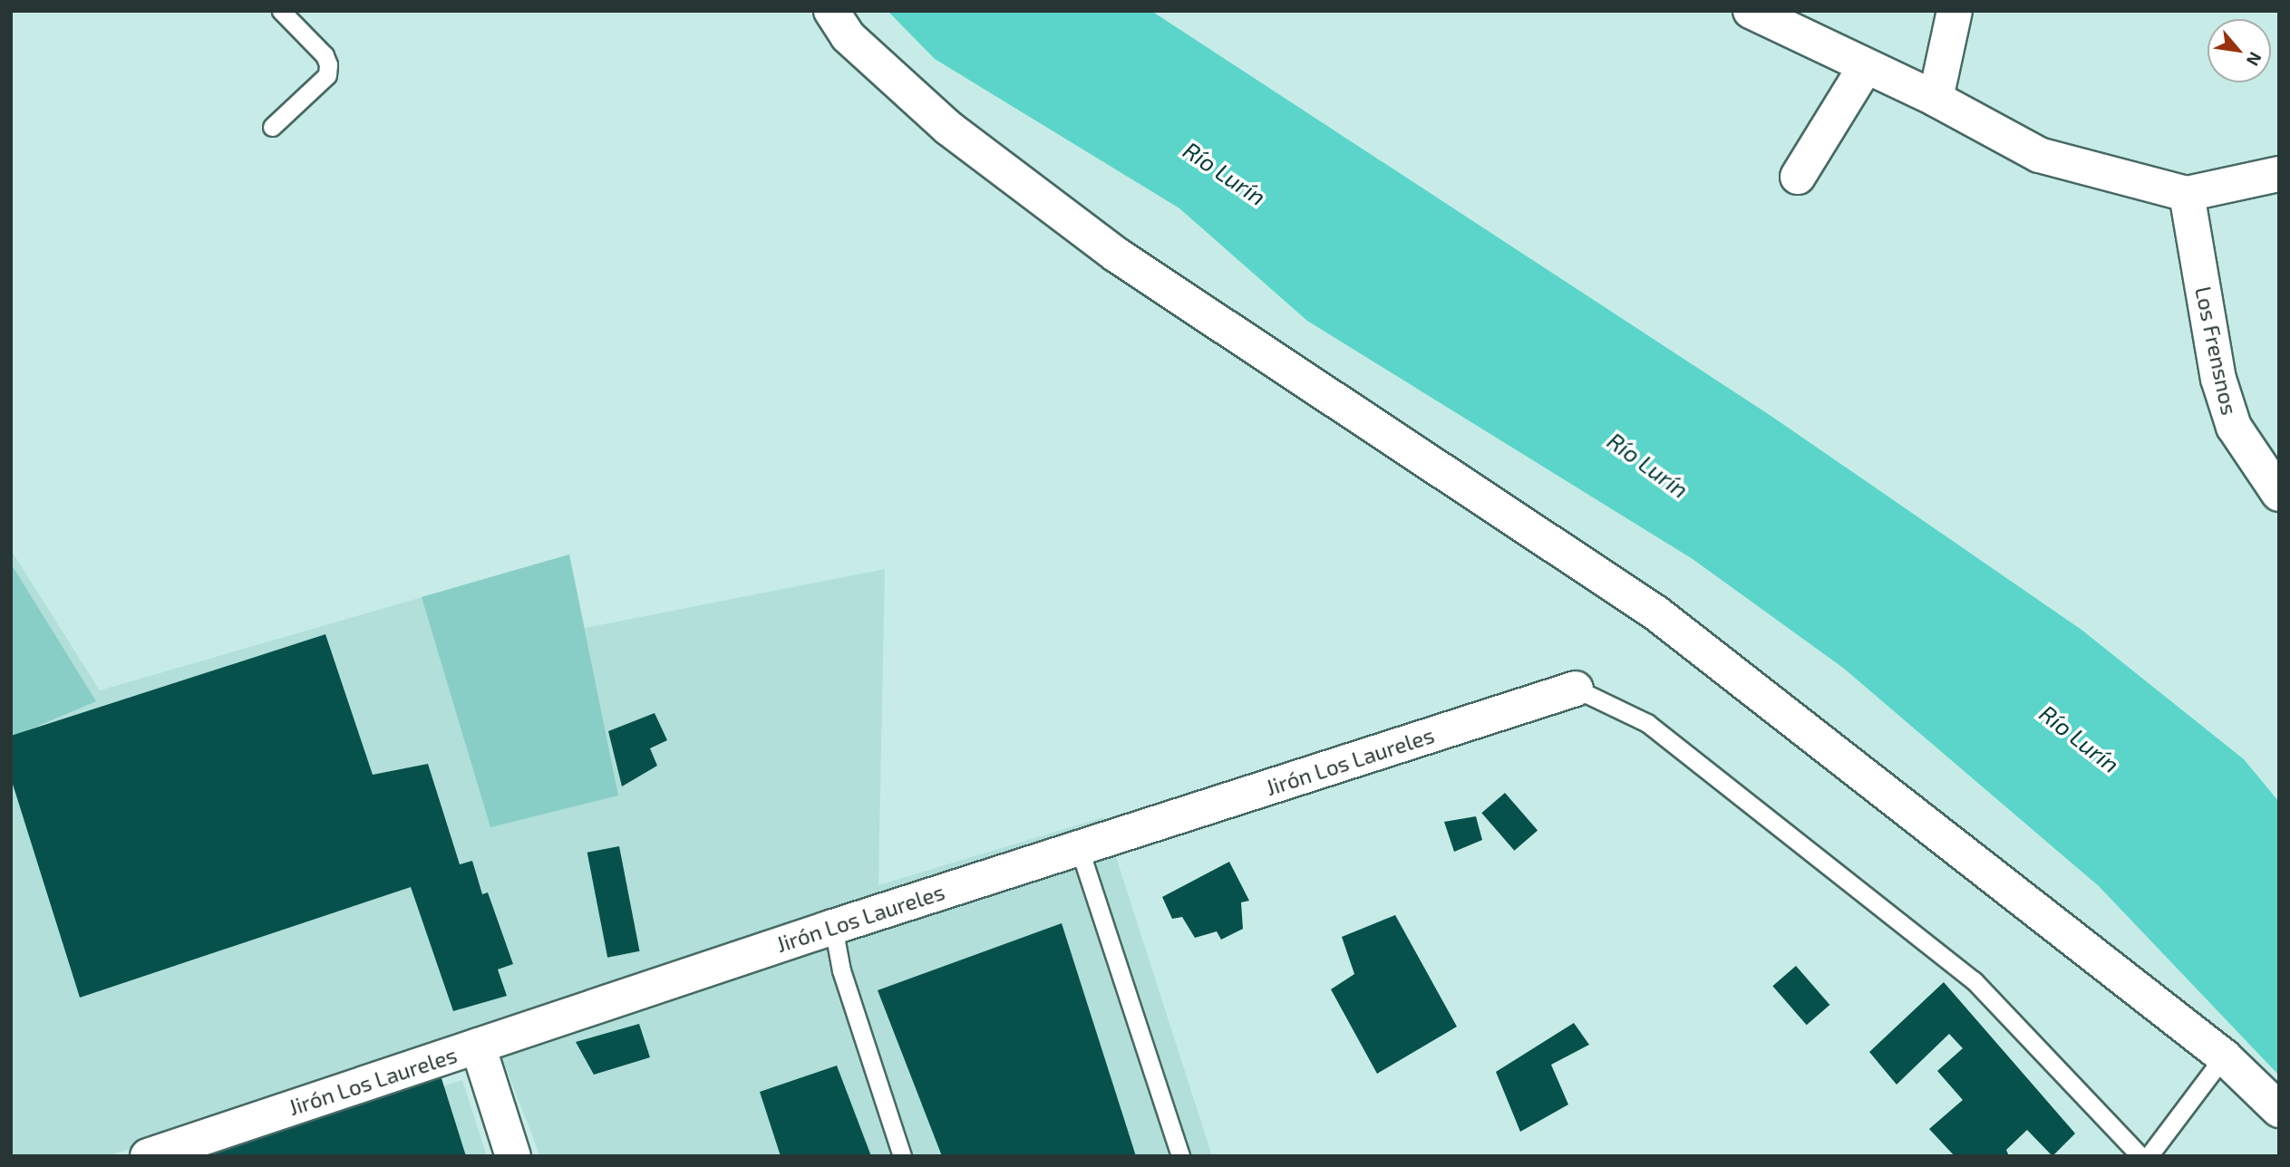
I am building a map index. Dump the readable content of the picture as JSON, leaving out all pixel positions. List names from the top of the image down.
{
  "streets": {
    "street": ["Los Frensnos", "Jirón Los Laureles"]
  },
  "water": ["Río Lurín"],
  "north": "bottom right"
}
